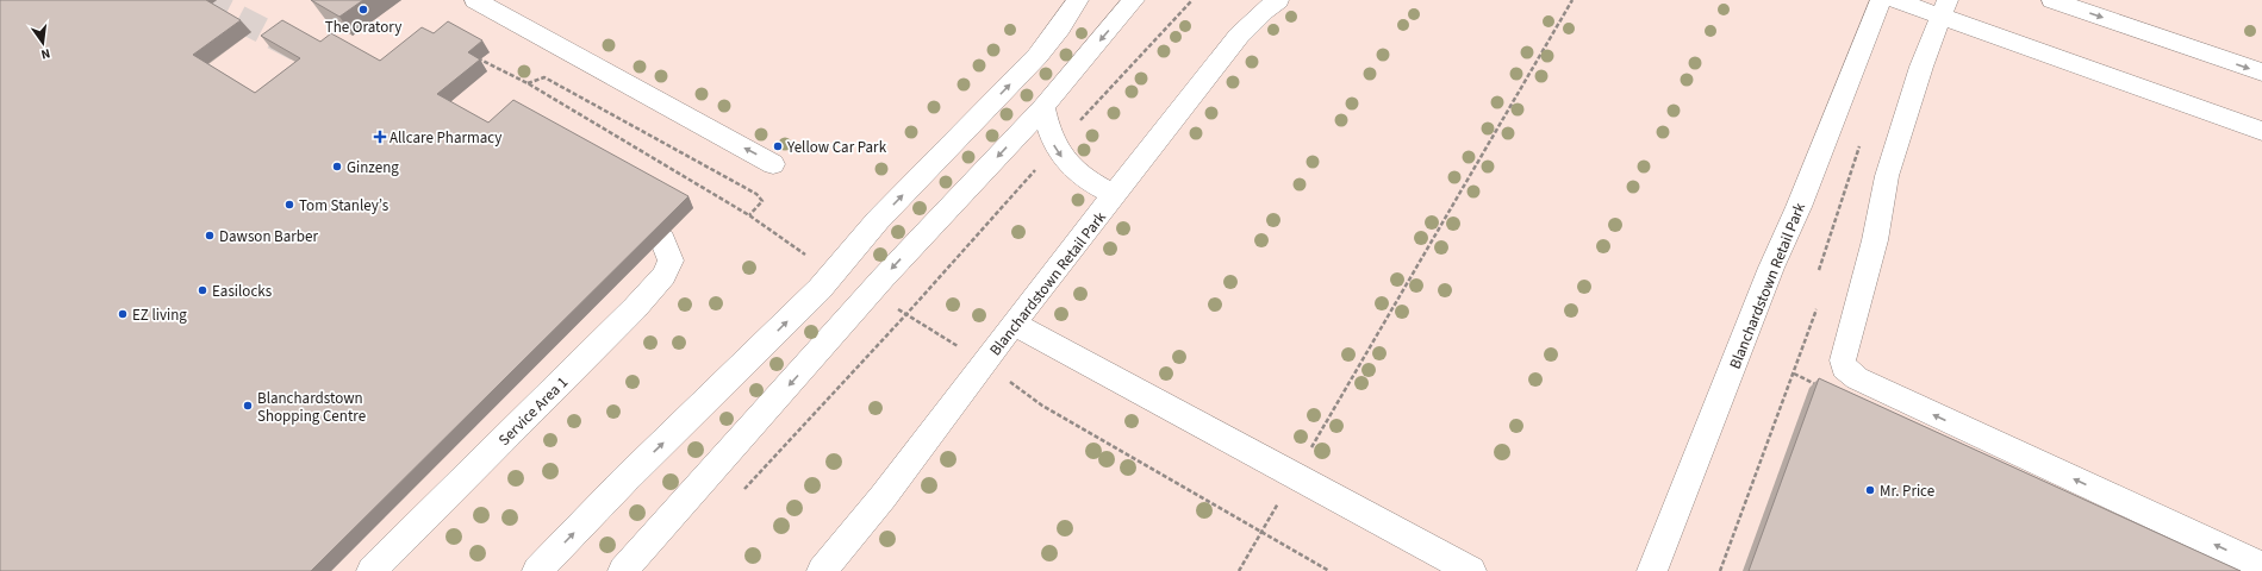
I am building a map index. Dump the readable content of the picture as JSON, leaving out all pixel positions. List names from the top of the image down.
{
  "streets": {
    "street": ["Blanchardstown Retail Park", "Service Area 1"]
  },
  "places": {
    "other": [
      "The Oratory",
      "Yellow Car Park",
      "Ginzeng",
      "Tom Stanley’s",
      "Dawson Barber",
      "Easilocks",
      "EZ living",
      "Blanchardstown Shopping Centre",
      "Mr. Price"
    ],
    "health": ["Allcare Pharmacy"]
  },
  "north": "bottom"
}
